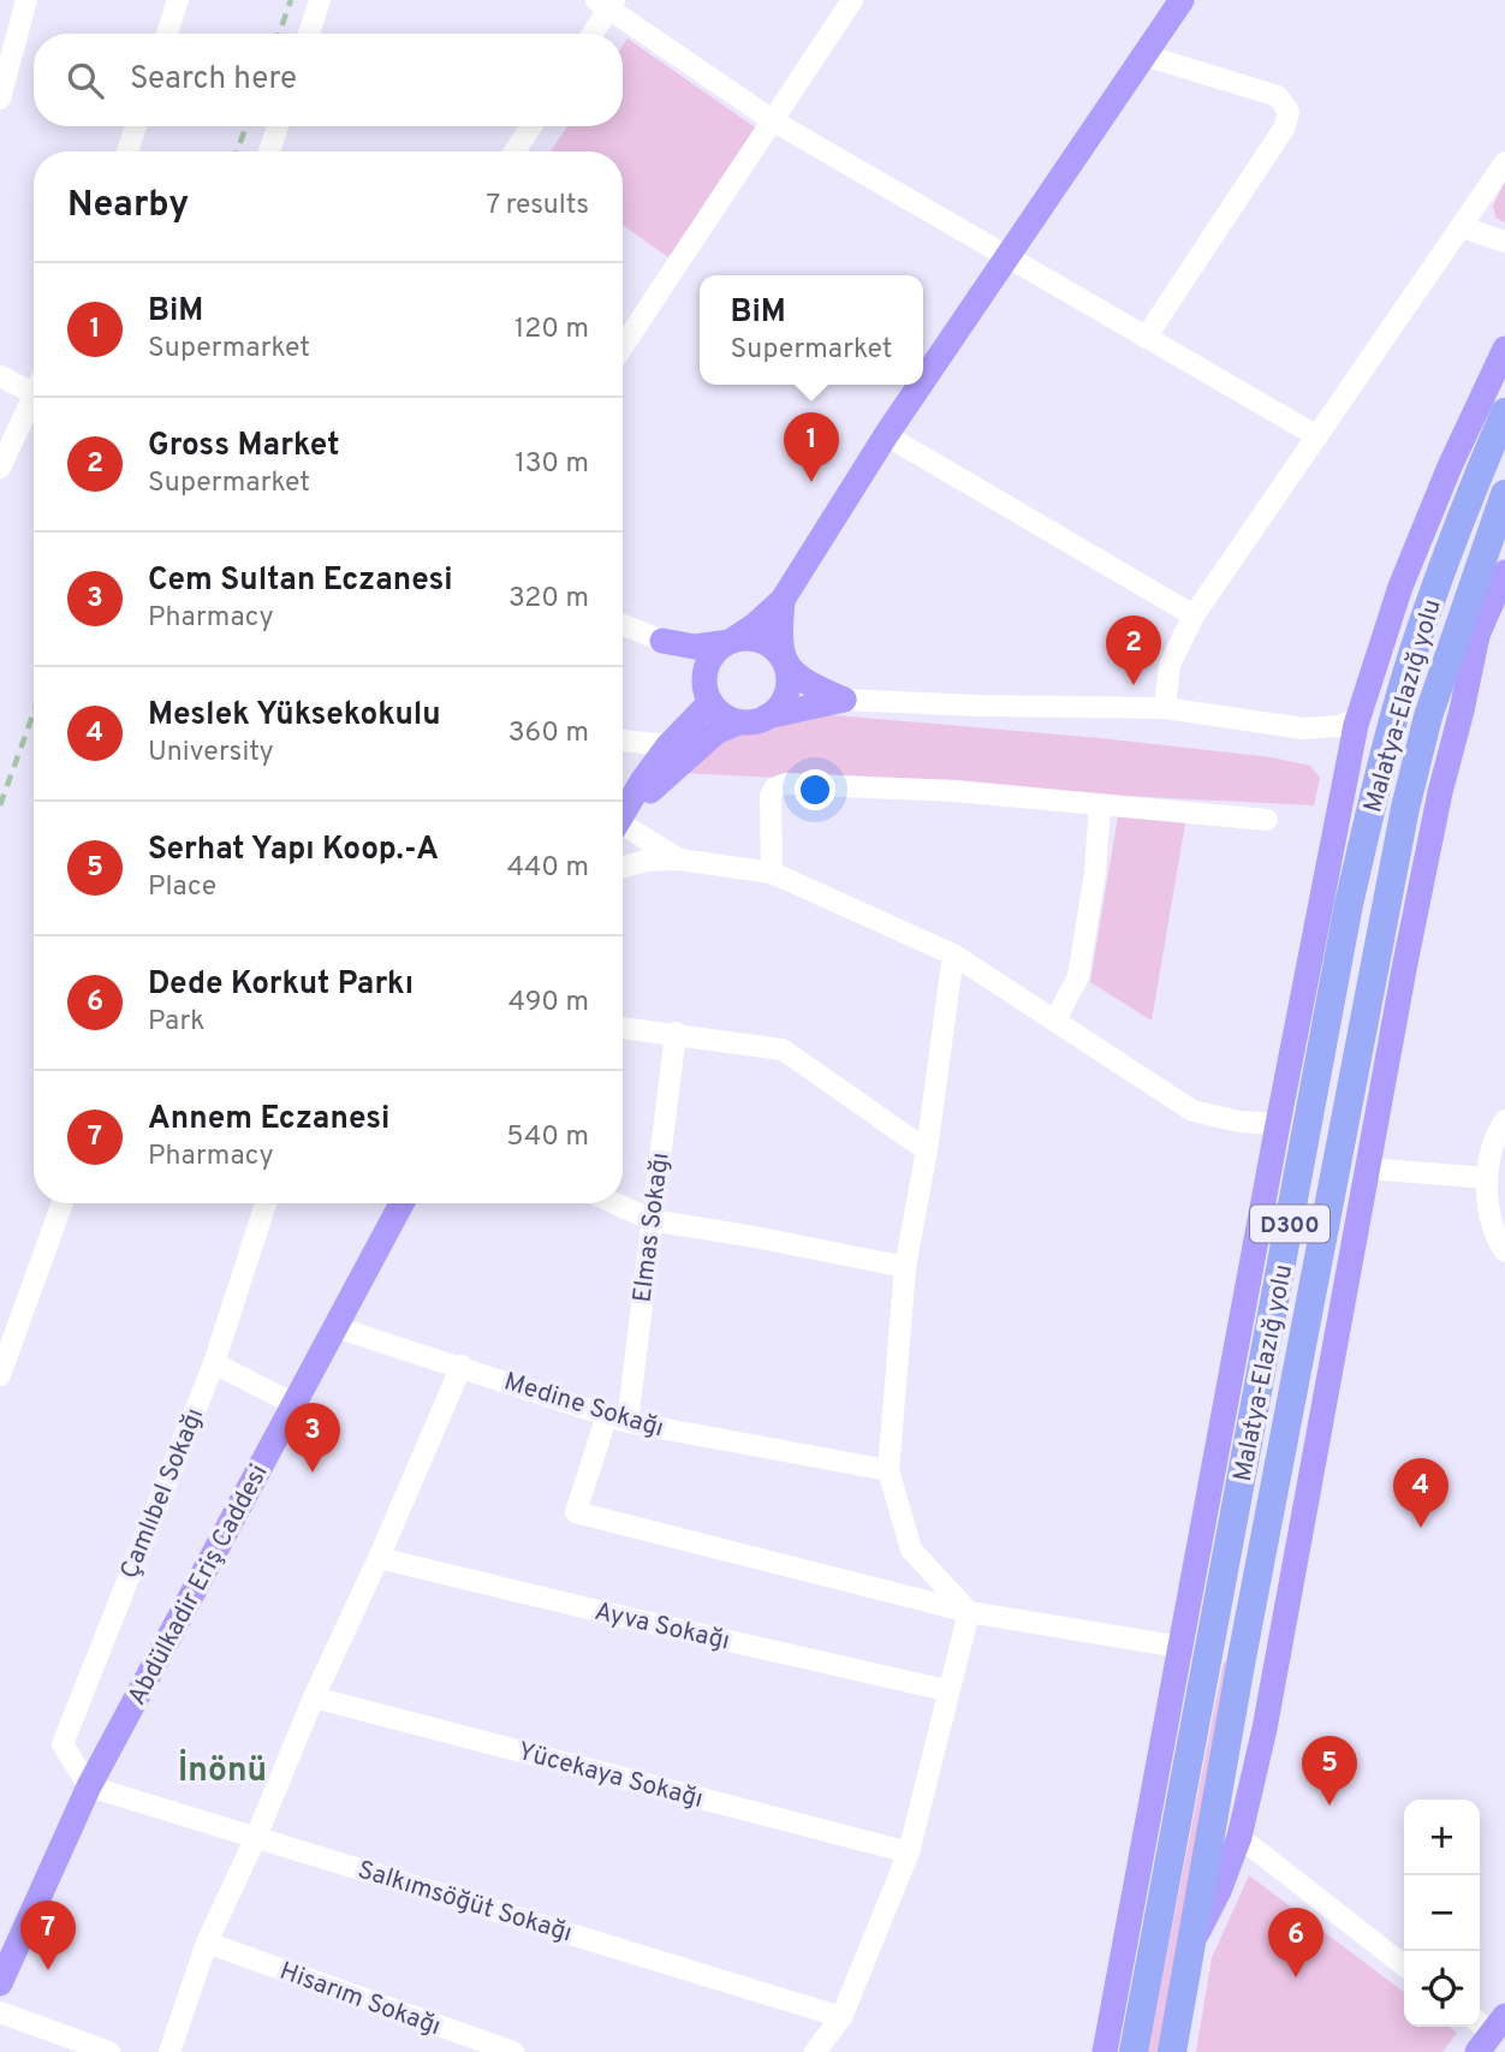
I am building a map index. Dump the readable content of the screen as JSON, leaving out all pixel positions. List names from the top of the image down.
{
  "streets": {
    "highway": ["Malatya-Elazığ yolu", "D300"],
    "main road": ["Abdülkadir Eriş Caddesi"],
    "street": [
      "Elmas Sokağı",
      "Medine Sokağı",
      "Çamlıbel Sokağı",
      "Ayva Sokağı",
      "Yücekaya Sokağı",
      "Salkımsöğüt Sokağı",
      "Hisarım Sokağı"
    ]
  },
  "crossings": [
    ["Elmas Sokağı", "Medine Sokağı"],
    ["Medine Sokağı", "Abdülkadir Eriş Caddesi"],
    ["Çamlıbel Sokağı", "Abdülkadir Eriş Caddesi"],
    ["Çamlıbel Sokağı", "Salkımsöğüt Sokağı"],
    ["Abdülkadir Eriş Caddesi", "Salkımsöğüt Sokağı"]
  ],
  "districts": ["İnönü"],
  "page": {
    "search": "Search here",
    "heading": ["Nearby", "7 results"],
    "list": [
      {
        "mark": "1",
        "name": "BiM",
        "note": "Supermarket",
        "value": "120 m"
      },
      {
        "mark": "2",
        "name": "Gross Market",
        "note": "Supermarket",
        "value": "130 m"
      },
      {
        "mark": "3",
        "name": "Cem Sultan Eczanesi",
        "note": "Pharmacy",
        "value": "320 m"
      },
      {
        "mark": "4",
        "name": "Meslek Yüksekokulu",
        "note": "University",
        "value": "360 m"
      },
      {
        "mark": "5",
        "name": "Serhat Yapı Koop.-A",
        "note": "Place",
        "value": "440 m"
      },
      {
        "mark": "6",
        "name": "Dede Korkut Parkı",
        "note": "Park",
        "value": "490 m"
      },
      {
        "mark": "7",
        "name": "Annem Eczanesi",
        "note": "Pharmacy",
        "value": "540 m"
      }
    ],
    "popup": ["BiM", "Supermarket"],
    "pins": [
      "1",
      "2",
      "3",
      "4",
      "5",
      "7",
      "6"
    ],
    "map_buttons": ["+", "−"]
  }
}
